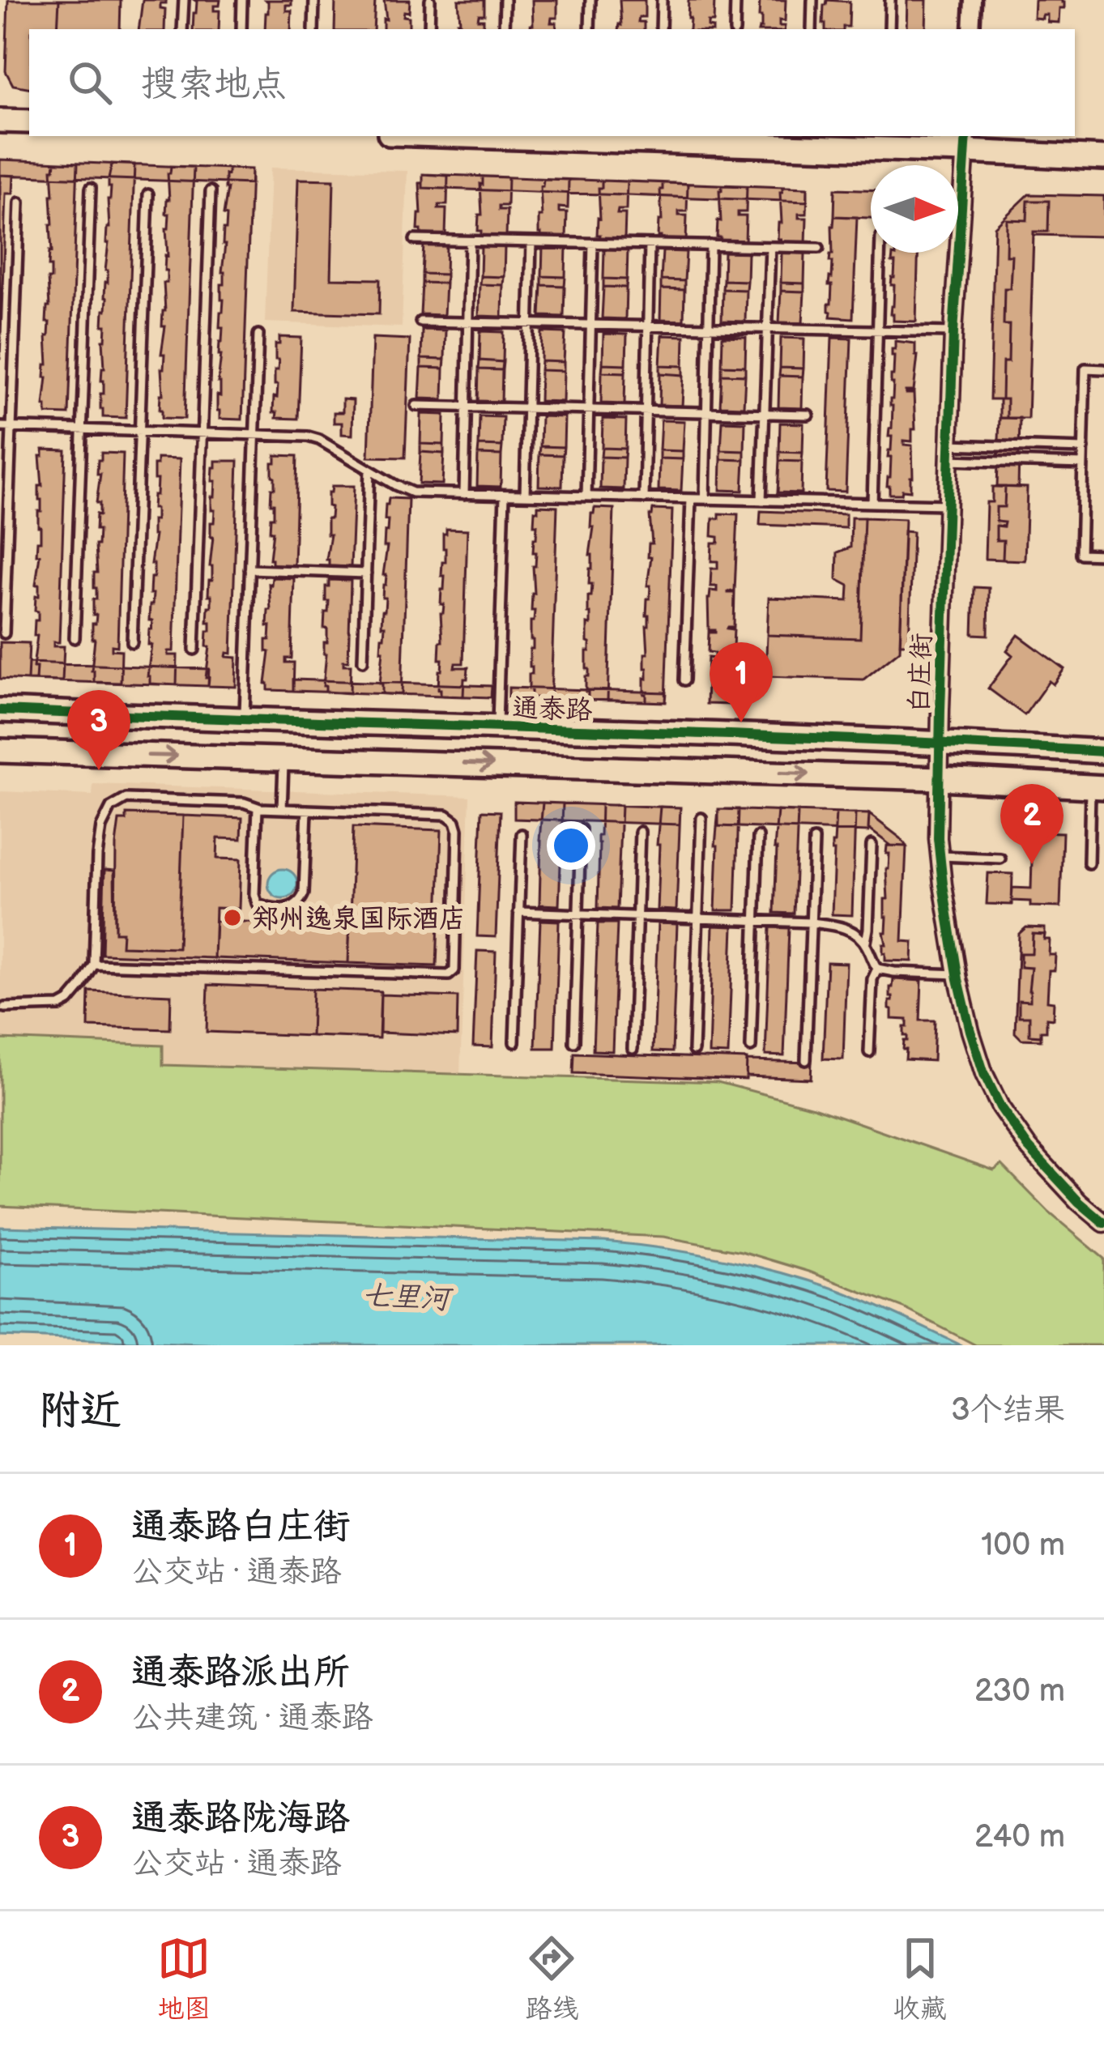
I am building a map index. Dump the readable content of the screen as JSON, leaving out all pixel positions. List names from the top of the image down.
{
  "streets": {
    "street": ["白庄街", "通泰路"]
  },
  "crossings": [
    ["白庄街", "通泰路"]
  ],
  "water": ["七里河"],
  "places": ["郑州逸泉国际酒店"],
  "north": "right",
  "page": {
    "search": "搜索地点",
    "pins": ["1", "3", "2"],
    "heading": ["附近", "3个结果"],
    "list": [
      {
        "mark": "1",
        "name": "通泰路白庄街",
        "note": "公交站 · 通泰路",
        "value": "100 m"
      },
      {
        "mark": "2",
        "name": "通泰路派出所",
        "note": "公共建筑 · 通泰路",
        "value": "230 m"
      },
      {
        "mark": "3",
        "name": "通泰路陇海路",
        "note": "公交站 · 通泰路",
        "value": "240 m"
      }
    ],
    "nav": ["地图", "路线", "收藏"]
  }
}
